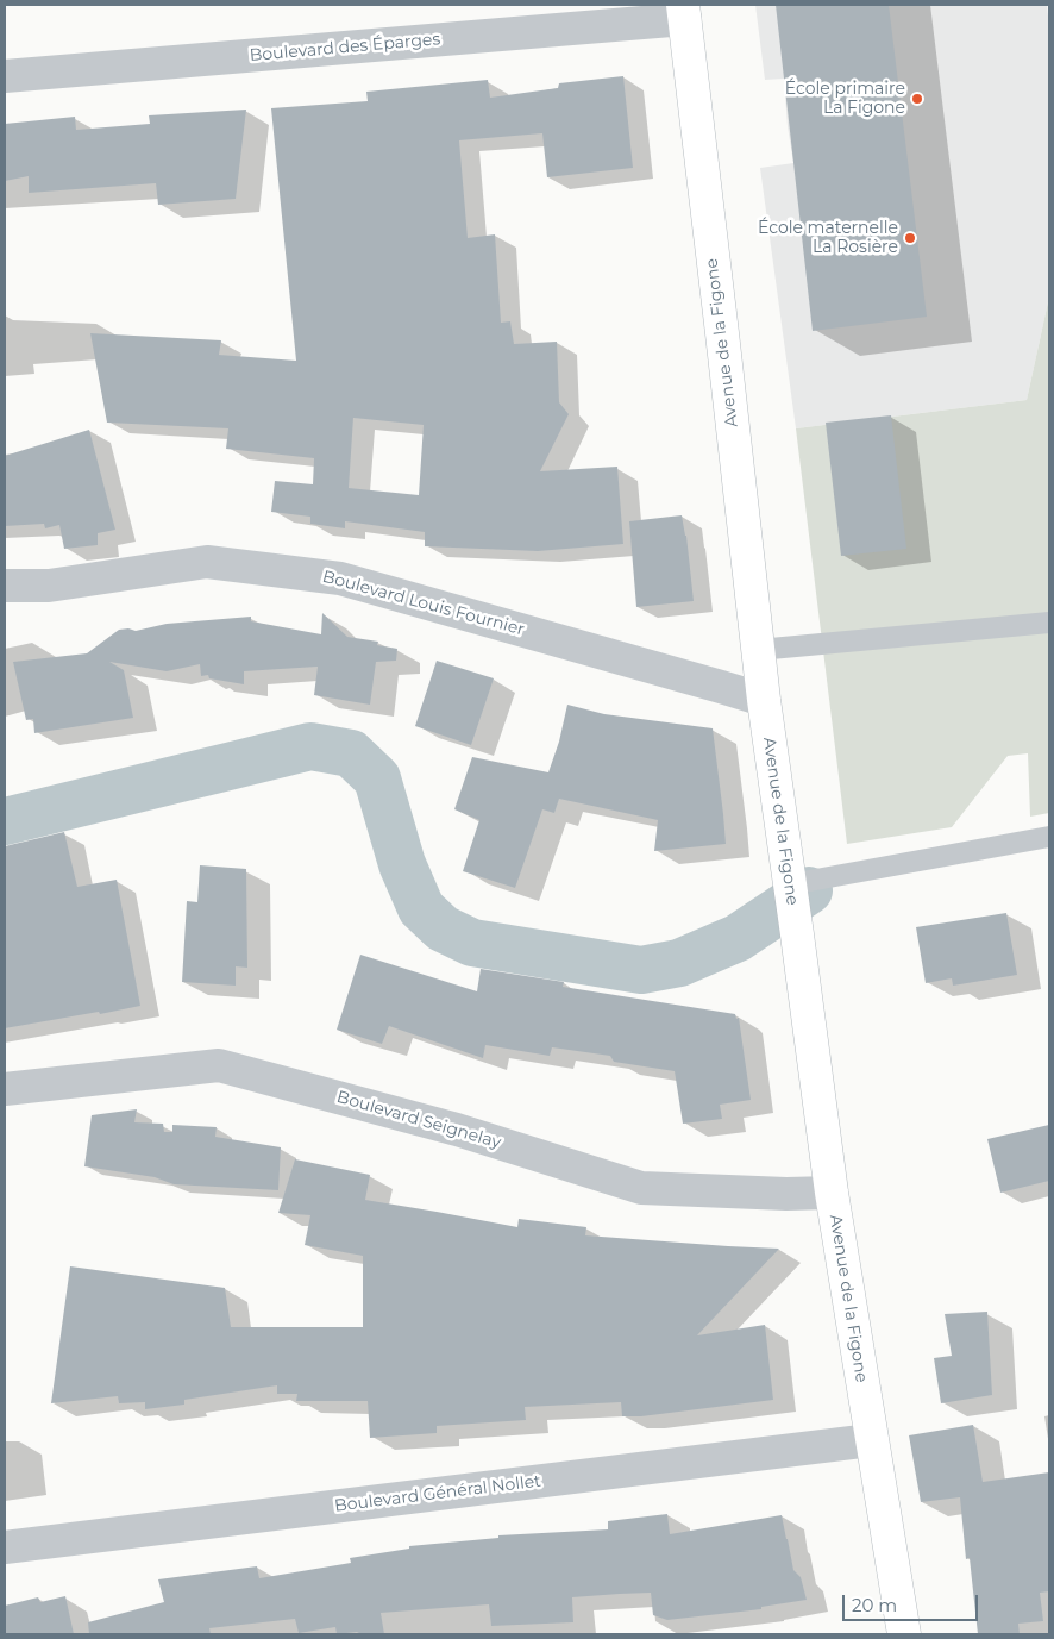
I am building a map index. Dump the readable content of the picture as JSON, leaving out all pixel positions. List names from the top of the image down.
{
  "streets": {
    "street": [
      "Boulevard des Éparges",
      "Avenue de la Figone",
      "Boulevard Louis Fournier",
      "Boulevard Seignelay",
      "Boulevard Général Nollet"
    ]
  },
  "crossings": [
    ["Boulevard des Éparges", "Avenue de la Figone"],
    ["Avenue de la Figone", "Boulevard Louis Fournier"],
    ["Avenue de la Figone", "Boulevard Seignelay"],
    ["Avenue de la Figone", "Boulevard Général Nollet"]
  ],
  "places": ["École primaire La Figone", "École maternelle La Rosière"],
  "scale_bar": "20 m"
}
